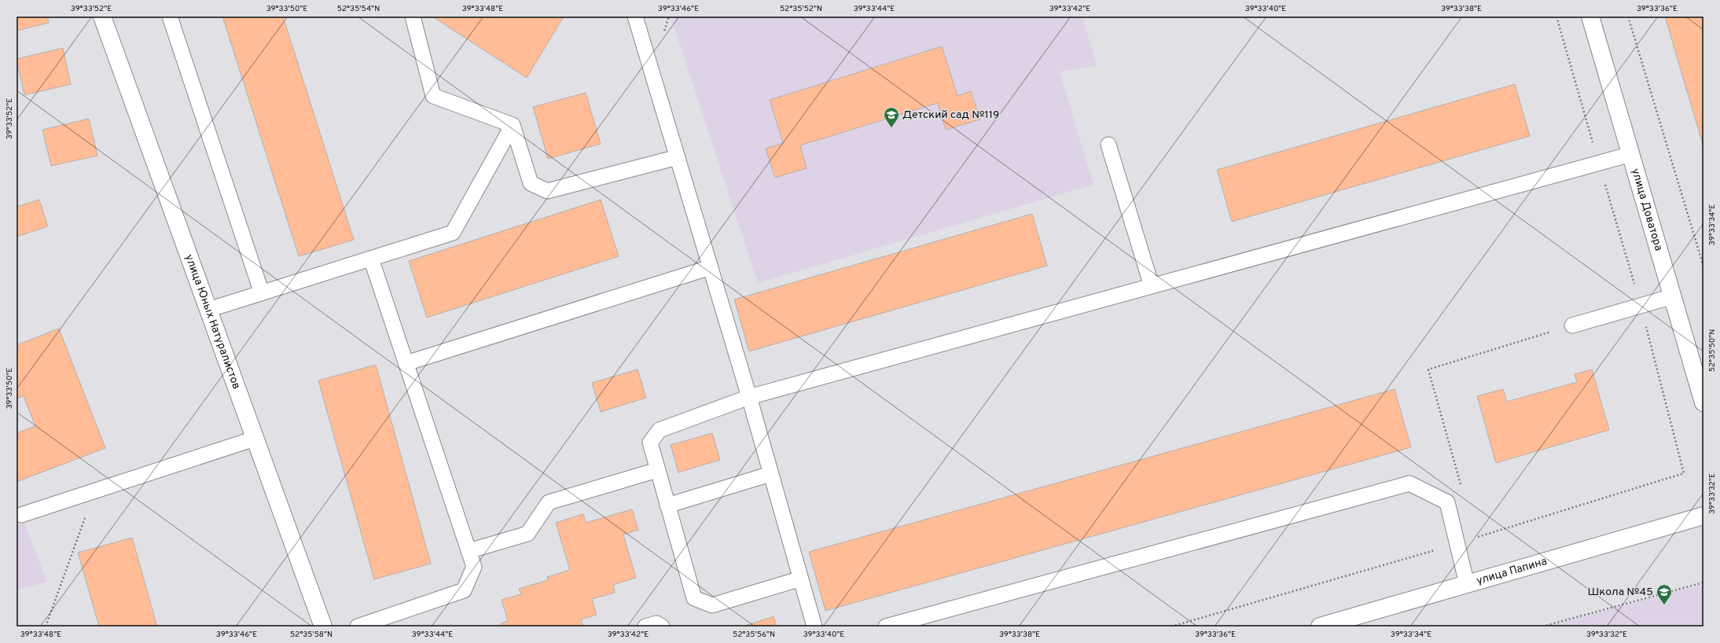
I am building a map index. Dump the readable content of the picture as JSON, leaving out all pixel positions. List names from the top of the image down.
{
  "streets": {
    "street": ["улица Доватора", "улица Юных Натуралистов", "улица Папина"]
  },
  "places": {
    "school or university": ["Детский сад №119", "Школа №45"]
  },
  "coordinates": [
    "39°33'52\"E",
    "39°33'50\"E",
    "52°35'54\"N",
    "39°33'48\"E",
    "39°33'46\"E",
    "52°35'52\"N",
    "39°33'44\"E",
    "39°33'42\"E",
    "39°33'40\"E",
    "39°33'38\"E",
    "39°33'36\"E",
    "39°33'34\"E",
    "52°35'50\"N",
    "39°33'32\"E",
    "52°35'58\"N",
    "52°35'56\"N"
  ]
}
